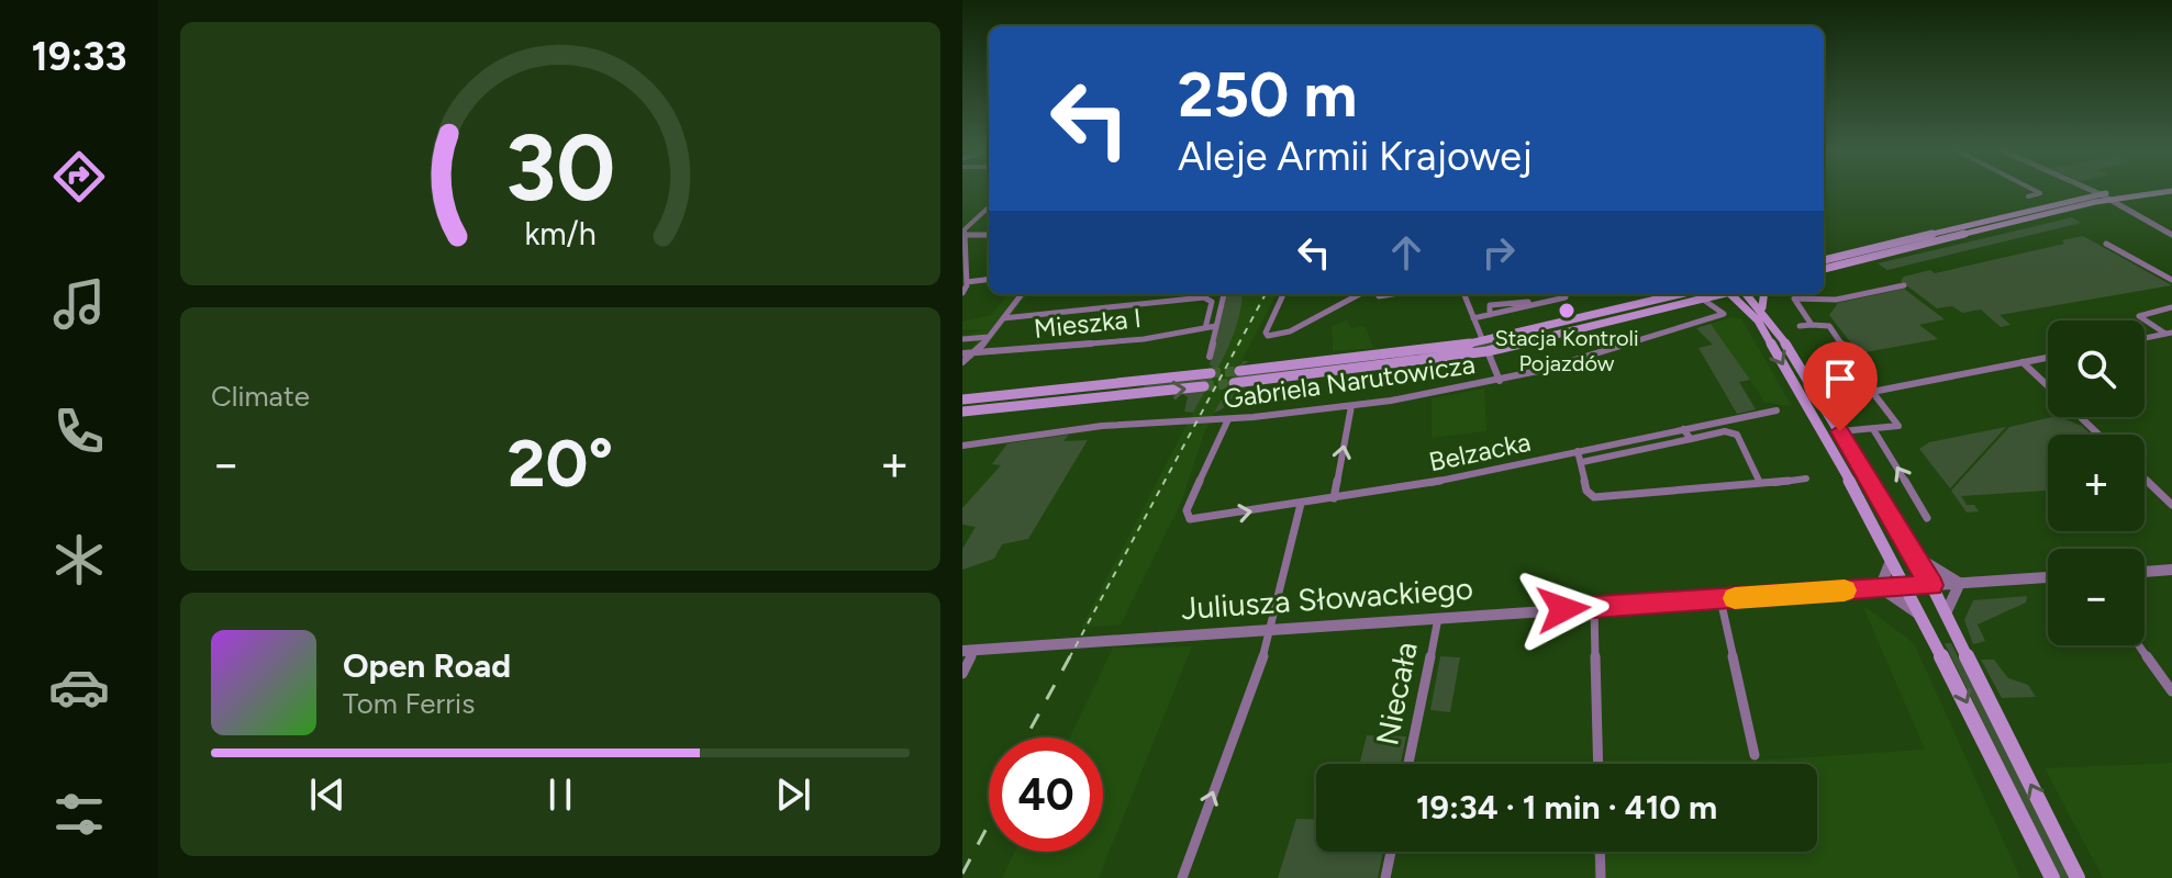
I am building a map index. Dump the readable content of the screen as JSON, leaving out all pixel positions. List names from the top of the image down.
{
  "streets": {
    "street": [
      "Mieszka I",
      "Gabriela Narutowicza",
      "Belzacka",
      "Juliusza Słowackiego",
      "Niecała"
    ]
  },
  "crossings": [
    ["Gabriela Narutowicza", "Belzacka"],
    ["Juliusza Słowackiego", "Niecała"]
  ],
  "places": ["Stacja Kontroli Pojazdów"],
  "page": {
    "tabs": "19:33",
    "turn": ["250 m", "Aleje Armii Krajowej"],
    "tile": "Climate",
    "map_buttons": ["+", "−"],
    "heat": ["−", "20°", "+"],
    "song": ["Open Road", "Tom Ferris"],
    "limit": "40",
    "trip": "19:34 · 1 min · 410 m",
    "gauge": ["30", "km/h"]
  }
}
